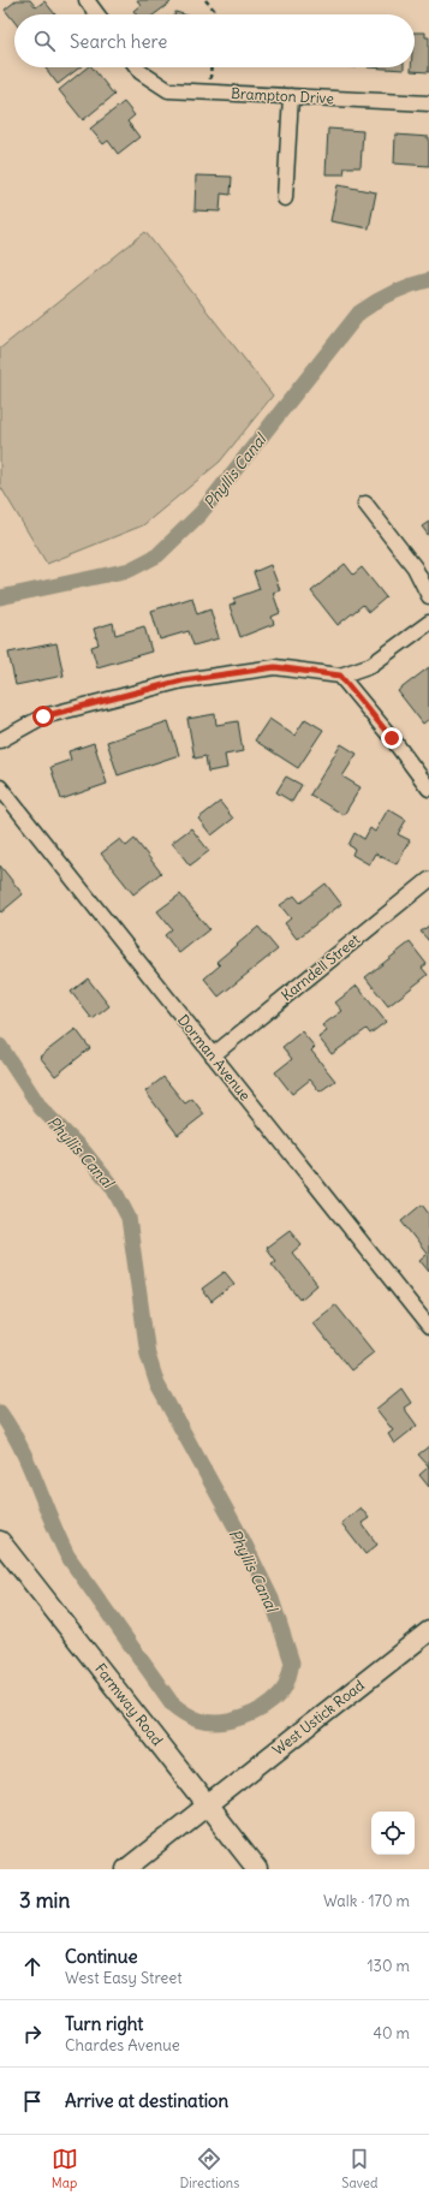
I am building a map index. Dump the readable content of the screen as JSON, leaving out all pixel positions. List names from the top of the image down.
{
  "streets": {
    "main road": ["Farmway Road", "West Ustick Road"],
    "street": ["Brampton Drive", "Karndell Street", "Dorman Avenue"]
  },
  "crossings": [
    ["Karndell Street", "Dorman Avenue"],
    ["Farmway Road", "West Ustick Road"]
  ],
  "water": ["Phyllis Canal"],
  "page": {
    "search": "Search here",
    "heading": ["3 min", "Walk · 170 m"],
    "list": [
      ["Continue", "West Easy Street", "130 m"],
      ["Turn right", "Chardes Avenue", "40 m"],
      "Arrive at destination"
    ],
    "nav": ["Map", "Directions", "Saved"]
  }
}
